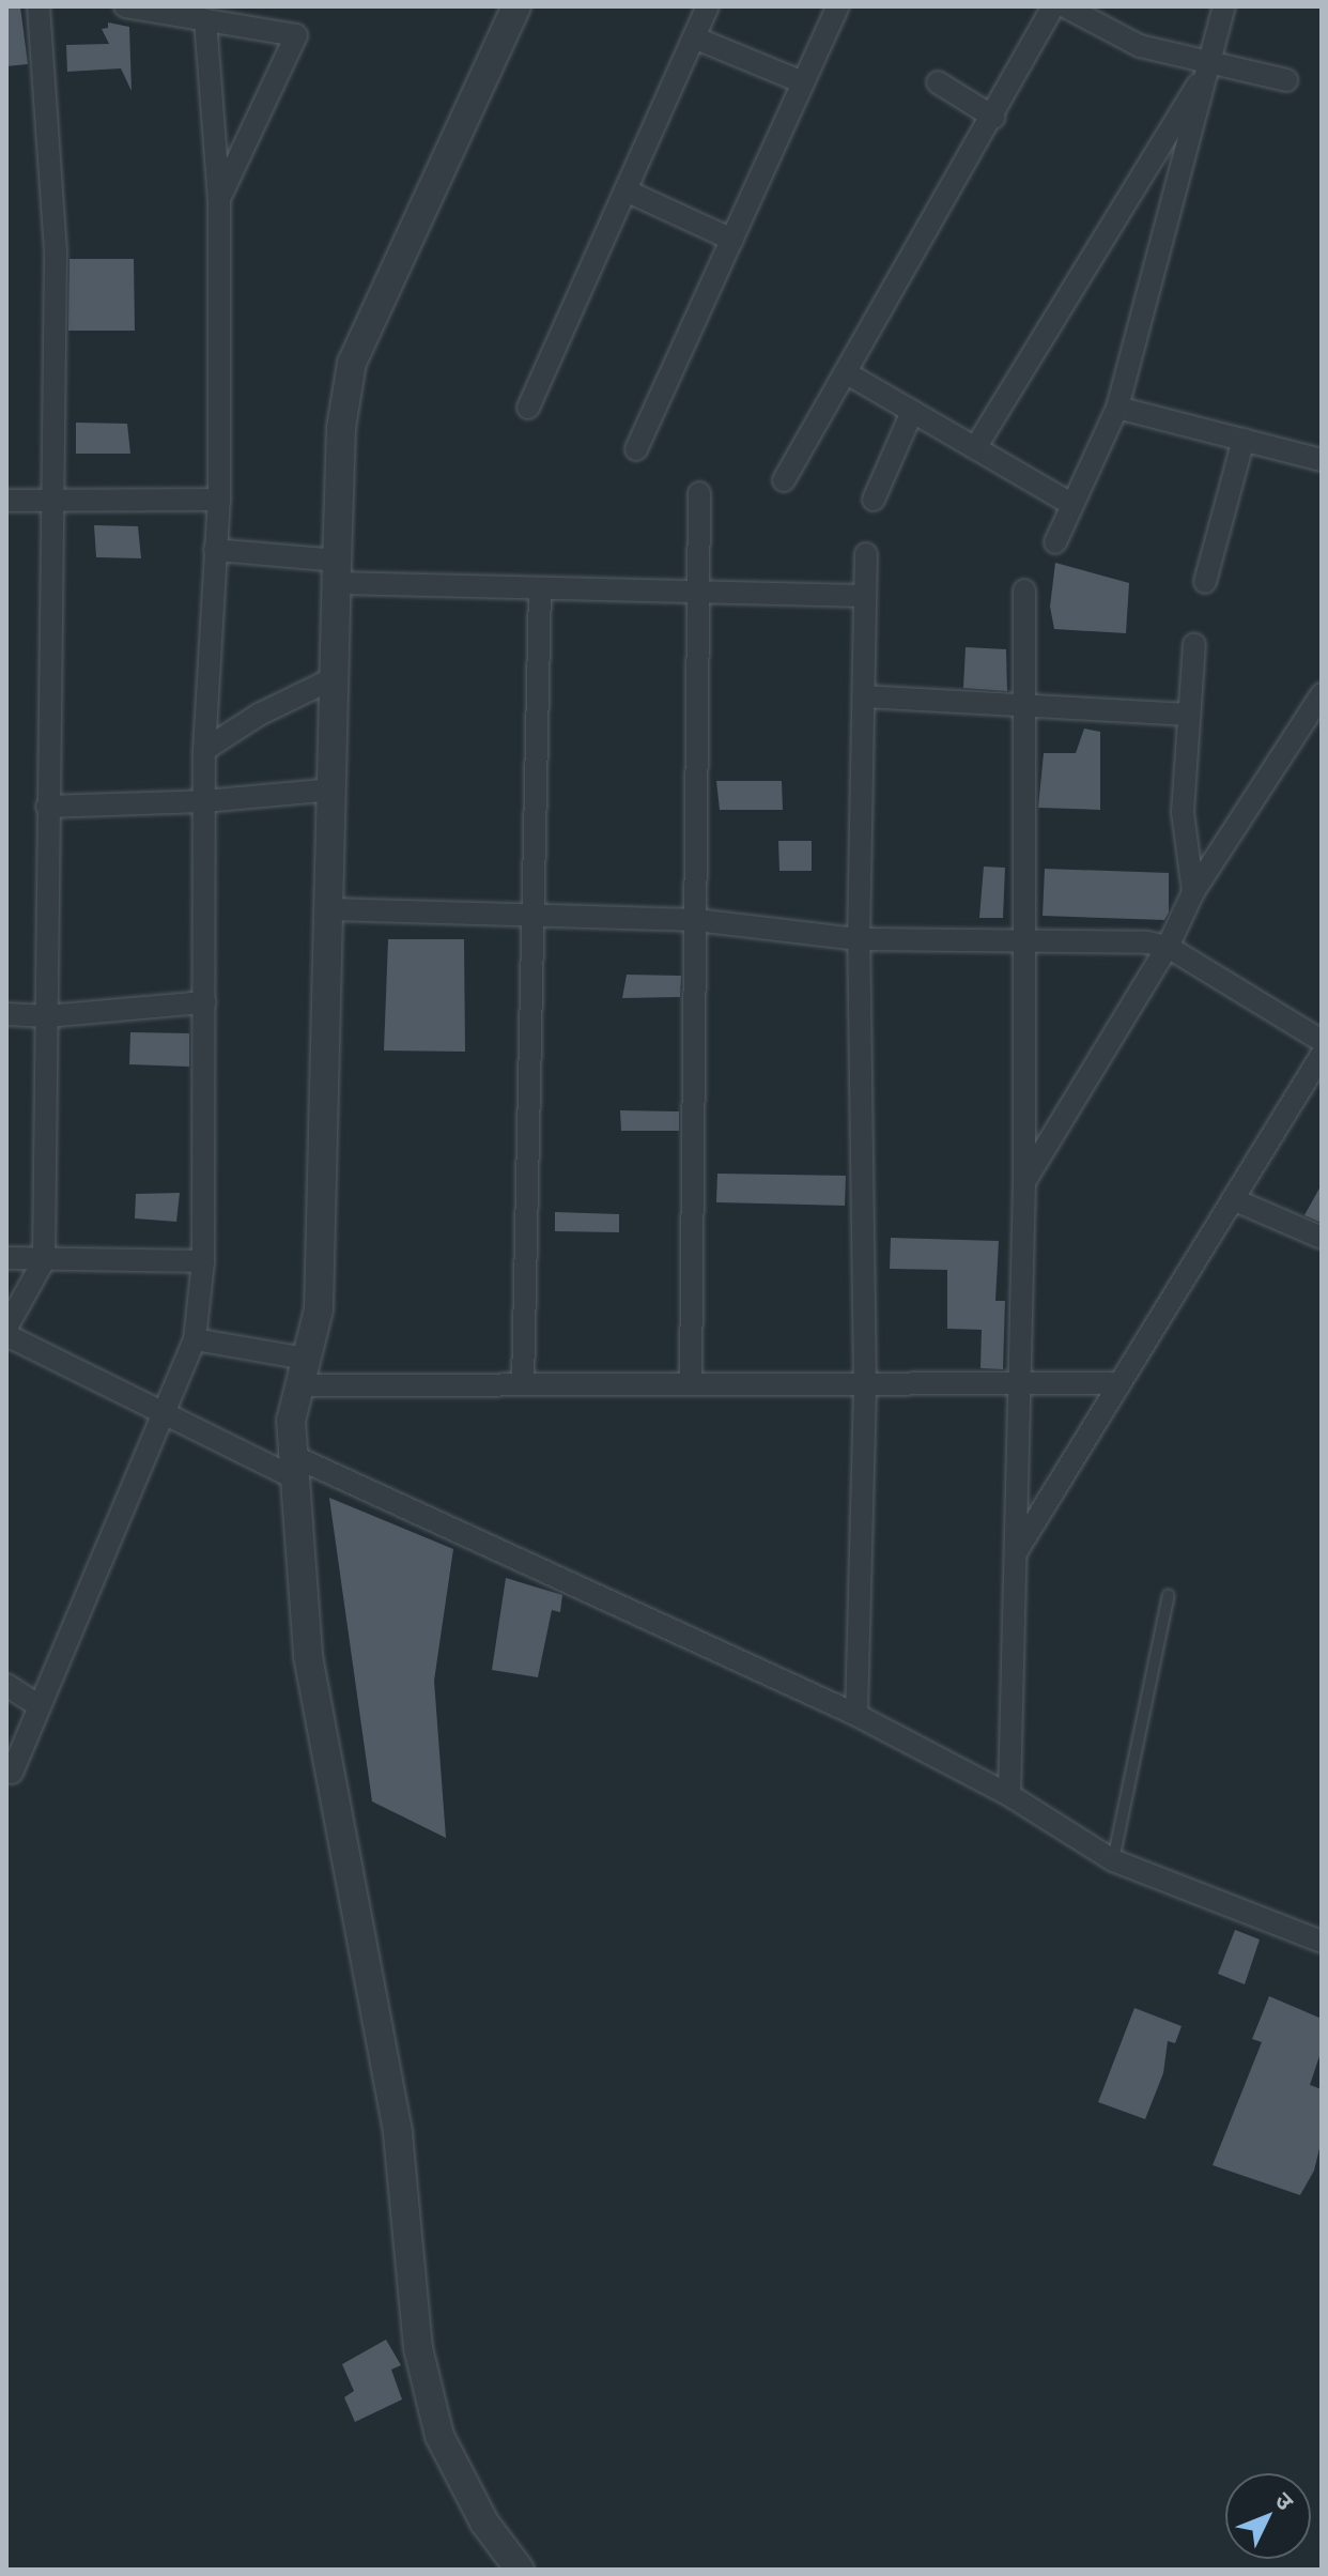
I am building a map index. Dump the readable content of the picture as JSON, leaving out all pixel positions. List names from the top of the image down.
{
  "north": "top right"
}
